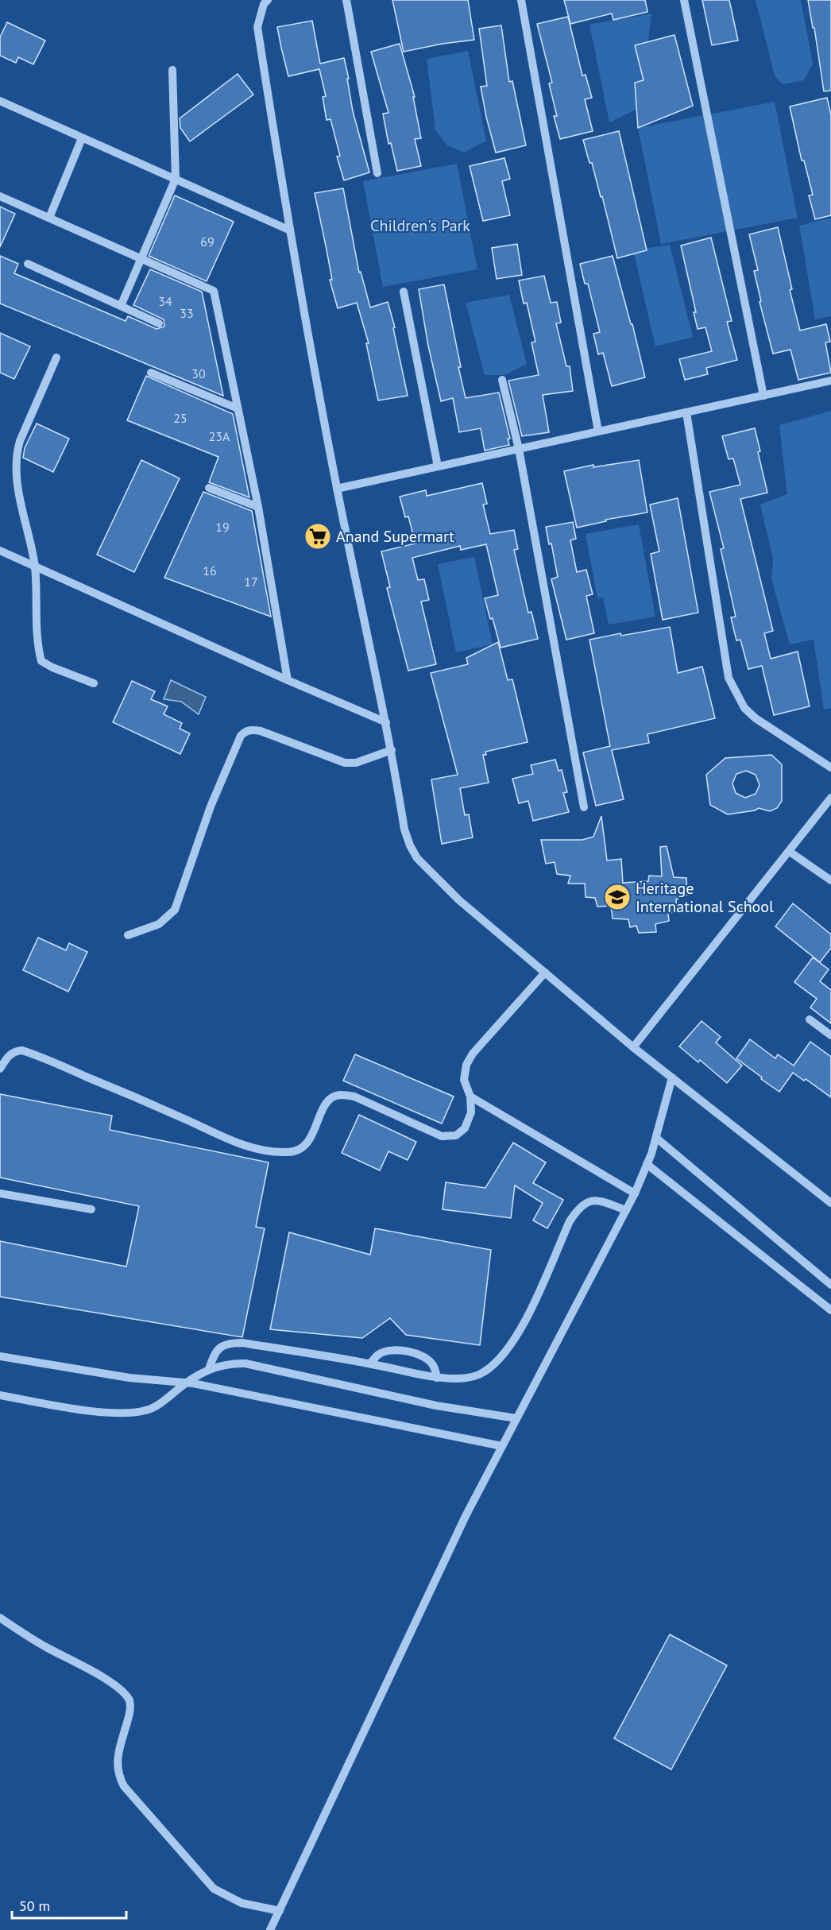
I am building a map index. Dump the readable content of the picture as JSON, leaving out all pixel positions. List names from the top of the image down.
{
  "parks": ["Children's Park"],
  "places": {
    "supermarket": ["Anand Supermart"],
    "school or university": ["Heritage International School"]
  },
  "house_numbers": [
    "69",
    "34",
    "33",
    "30",
    "25",
    "23A",
    "19",
    "16",
    "17"
  ],
  "scale_bar": "50 m"
}
